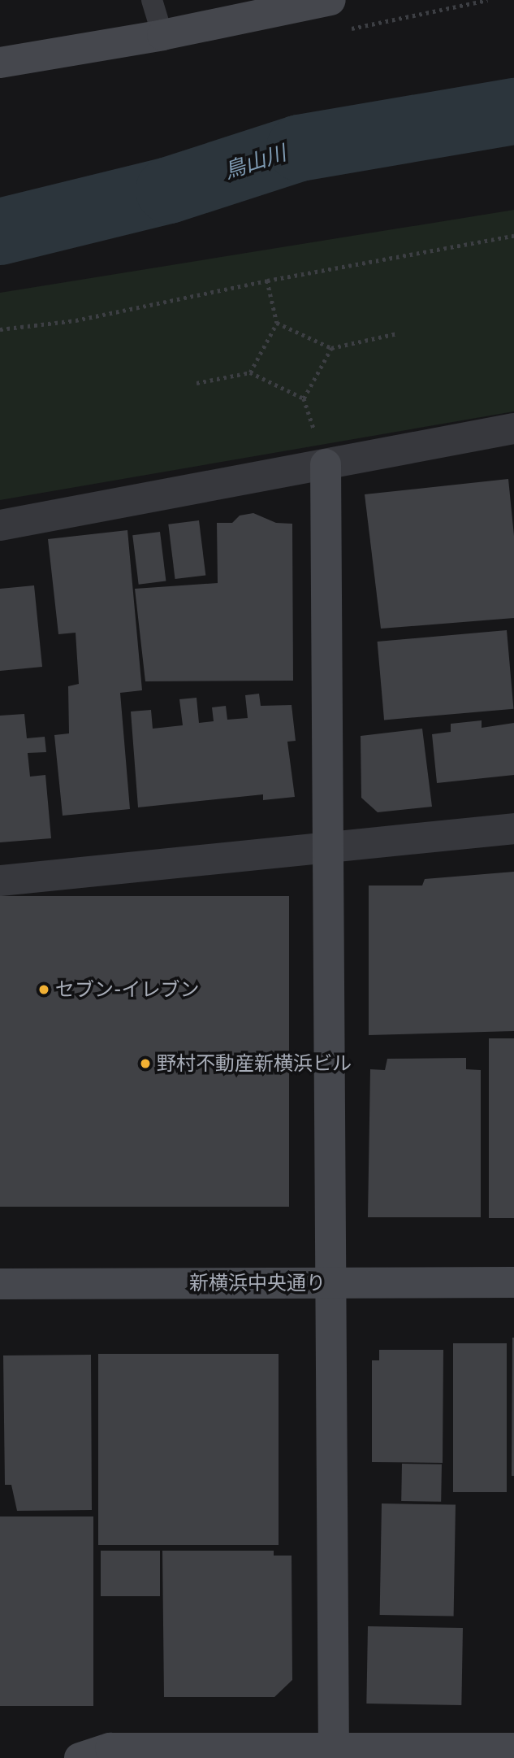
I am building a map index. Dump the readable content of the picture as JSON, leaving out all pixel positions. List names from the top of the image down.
{
  "streets": {
    "street": ["新横浜中央通り"]
  },
  "water": ["鳥山川"],
  "places": ["セブン-イレブン", "野村不動産新横浜ビル"]
}
